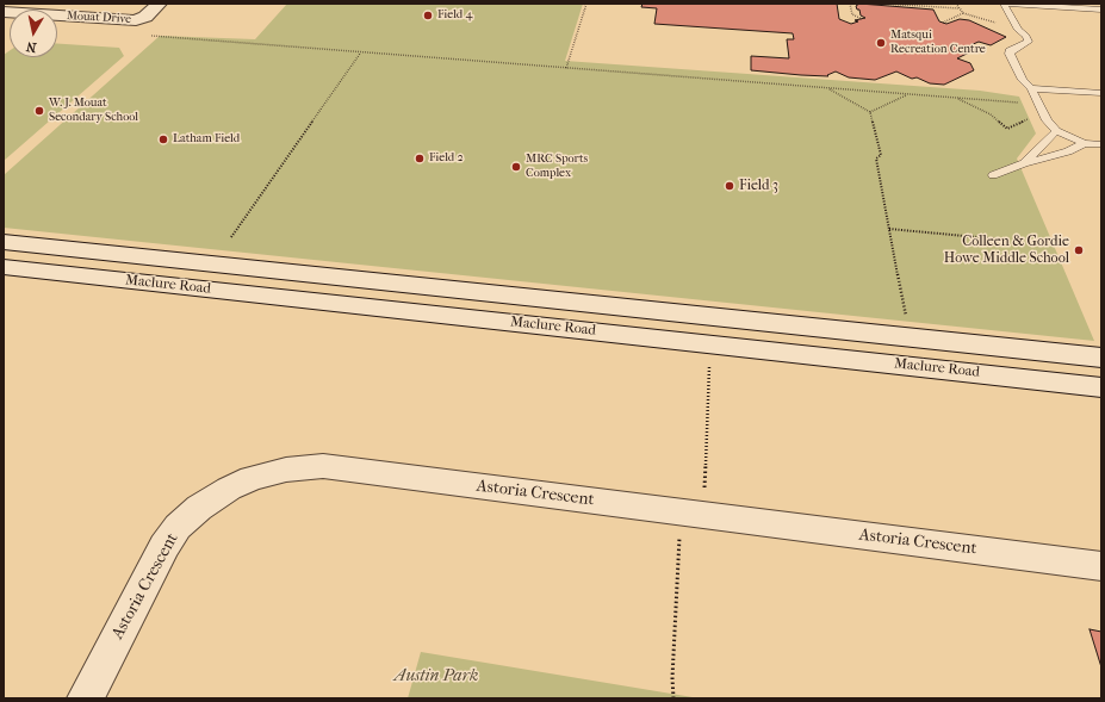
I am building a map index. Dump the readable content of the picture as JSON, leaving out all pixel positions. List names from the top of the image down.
{
  "streets": {
    "main road": ["Mouat Drive", "Maclure Road", "Astoria Crescent"]
  },
  "parks": ["Austin Park"],
  "places": [
    "Field 4",
    "Matsqui Recreation Centre",
    "W. J. Mouat Secondary School",
    "Latham Field",
    "Field 2",
    "MRC Sports Complex",
    "Field 3",
    "Colleen & Gordie Howe Middle School"
  ],
  "north": "bottom"
}
